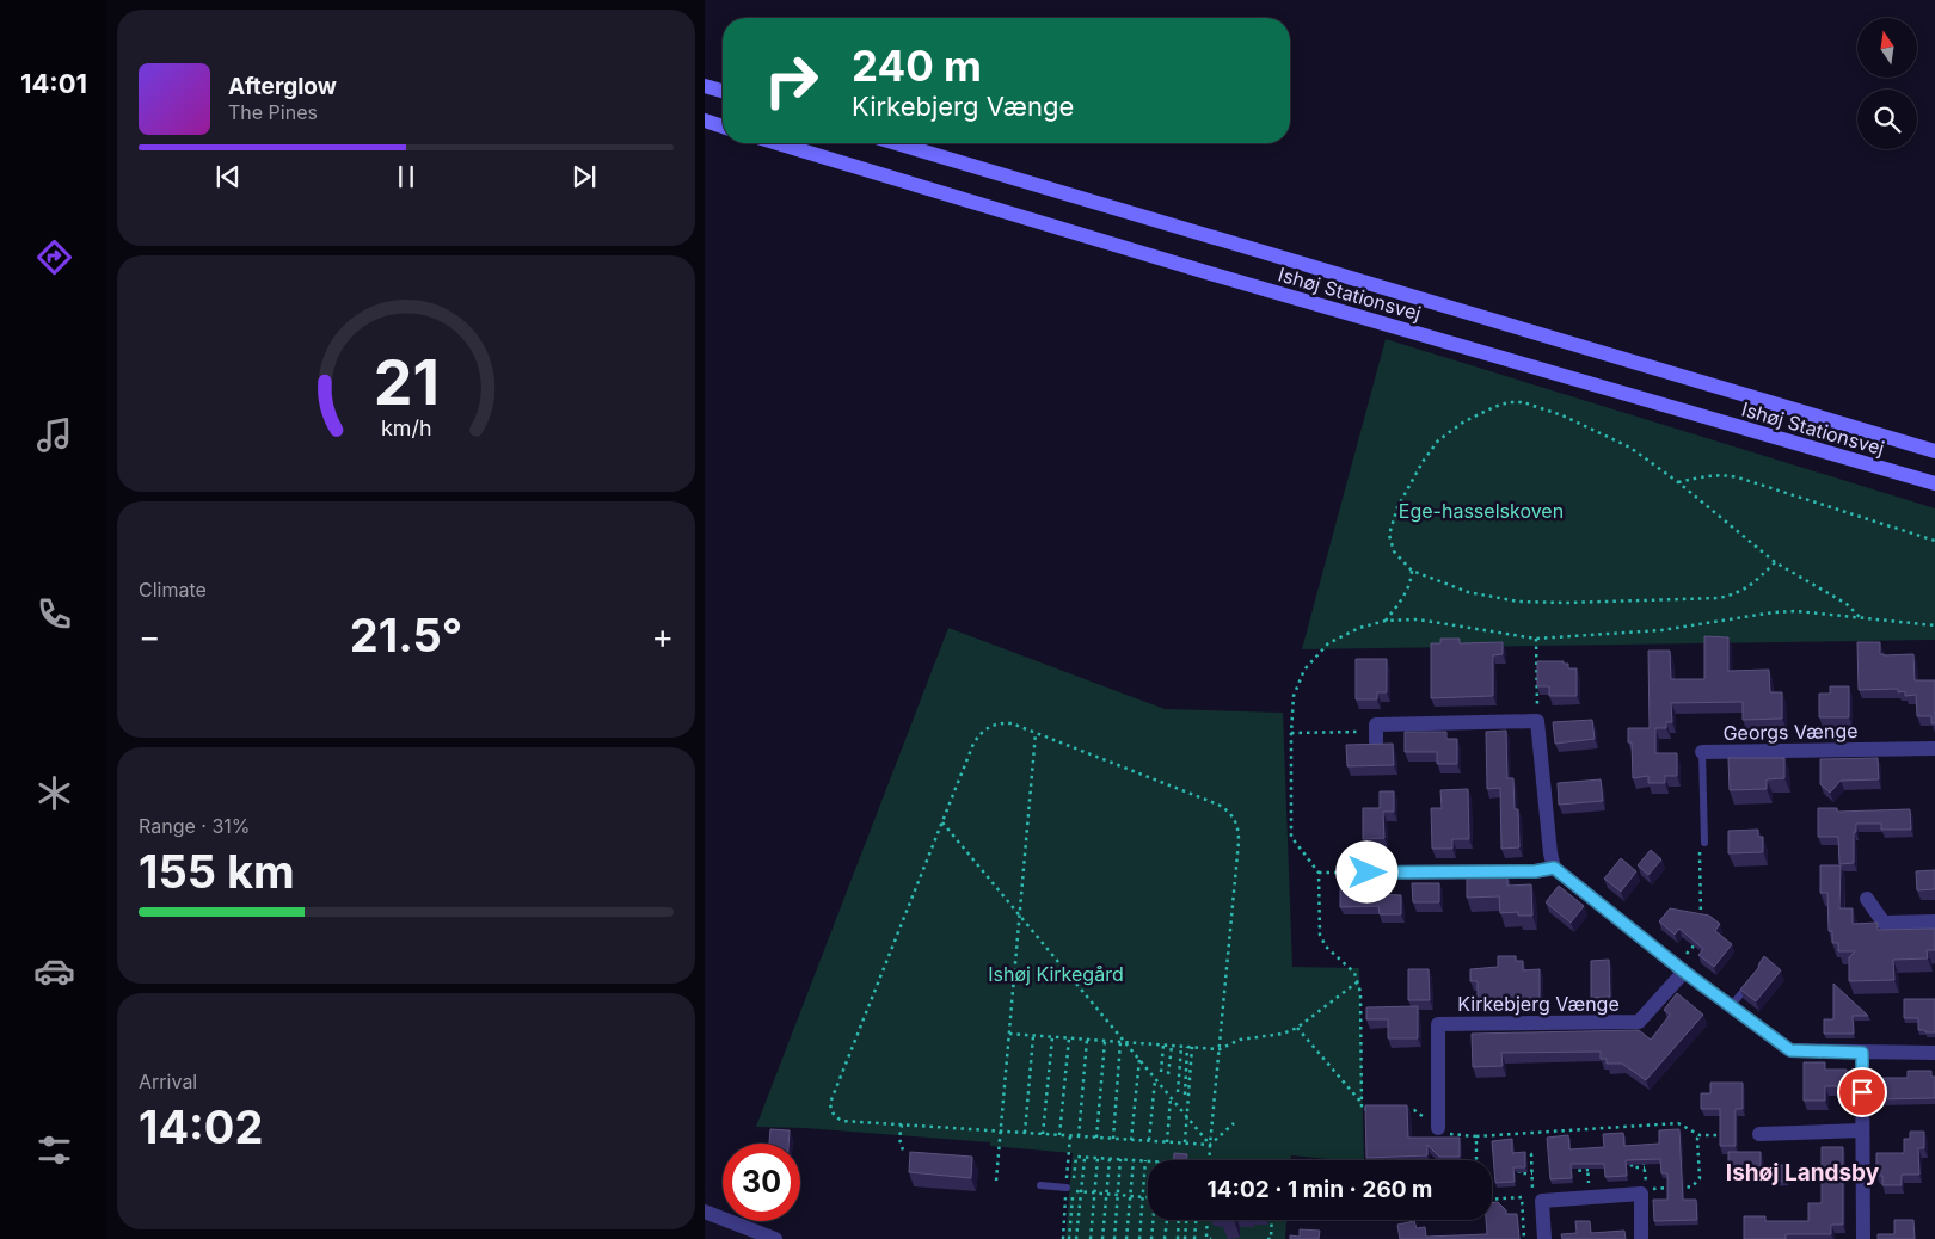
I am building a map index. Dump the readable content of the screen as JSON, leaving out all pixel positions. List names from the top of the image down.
{
  "streets": {
    "main road": ["Ishøj Stationsvej"],
    "street": ["Georgs Vænge", "Kirkebjerg Vænge"]
  },
  "districts": ["Ishøj Landsby"],
  "parks": ["Ege-hasselskoven", "Ishøj Kirkegård"],
  "north": "top",
  "page": {
    "tabs": "14:01",
    "turn": ["240 m", "Kirkebjerg Vænge"],
    "song": ["Afterglow", "The Pines"],
    "tile": [
      "Climate",
      ["Range · 31%", "155 km"],
      ["Arrival", "14:02"]
    ],
    "heat": ["−", "21.5°", "+"],
    "limit": "30",
    "trip": "14:02 · 1 min · 260 m",
    "gauge": ["21", "km/h"]
  }
}
